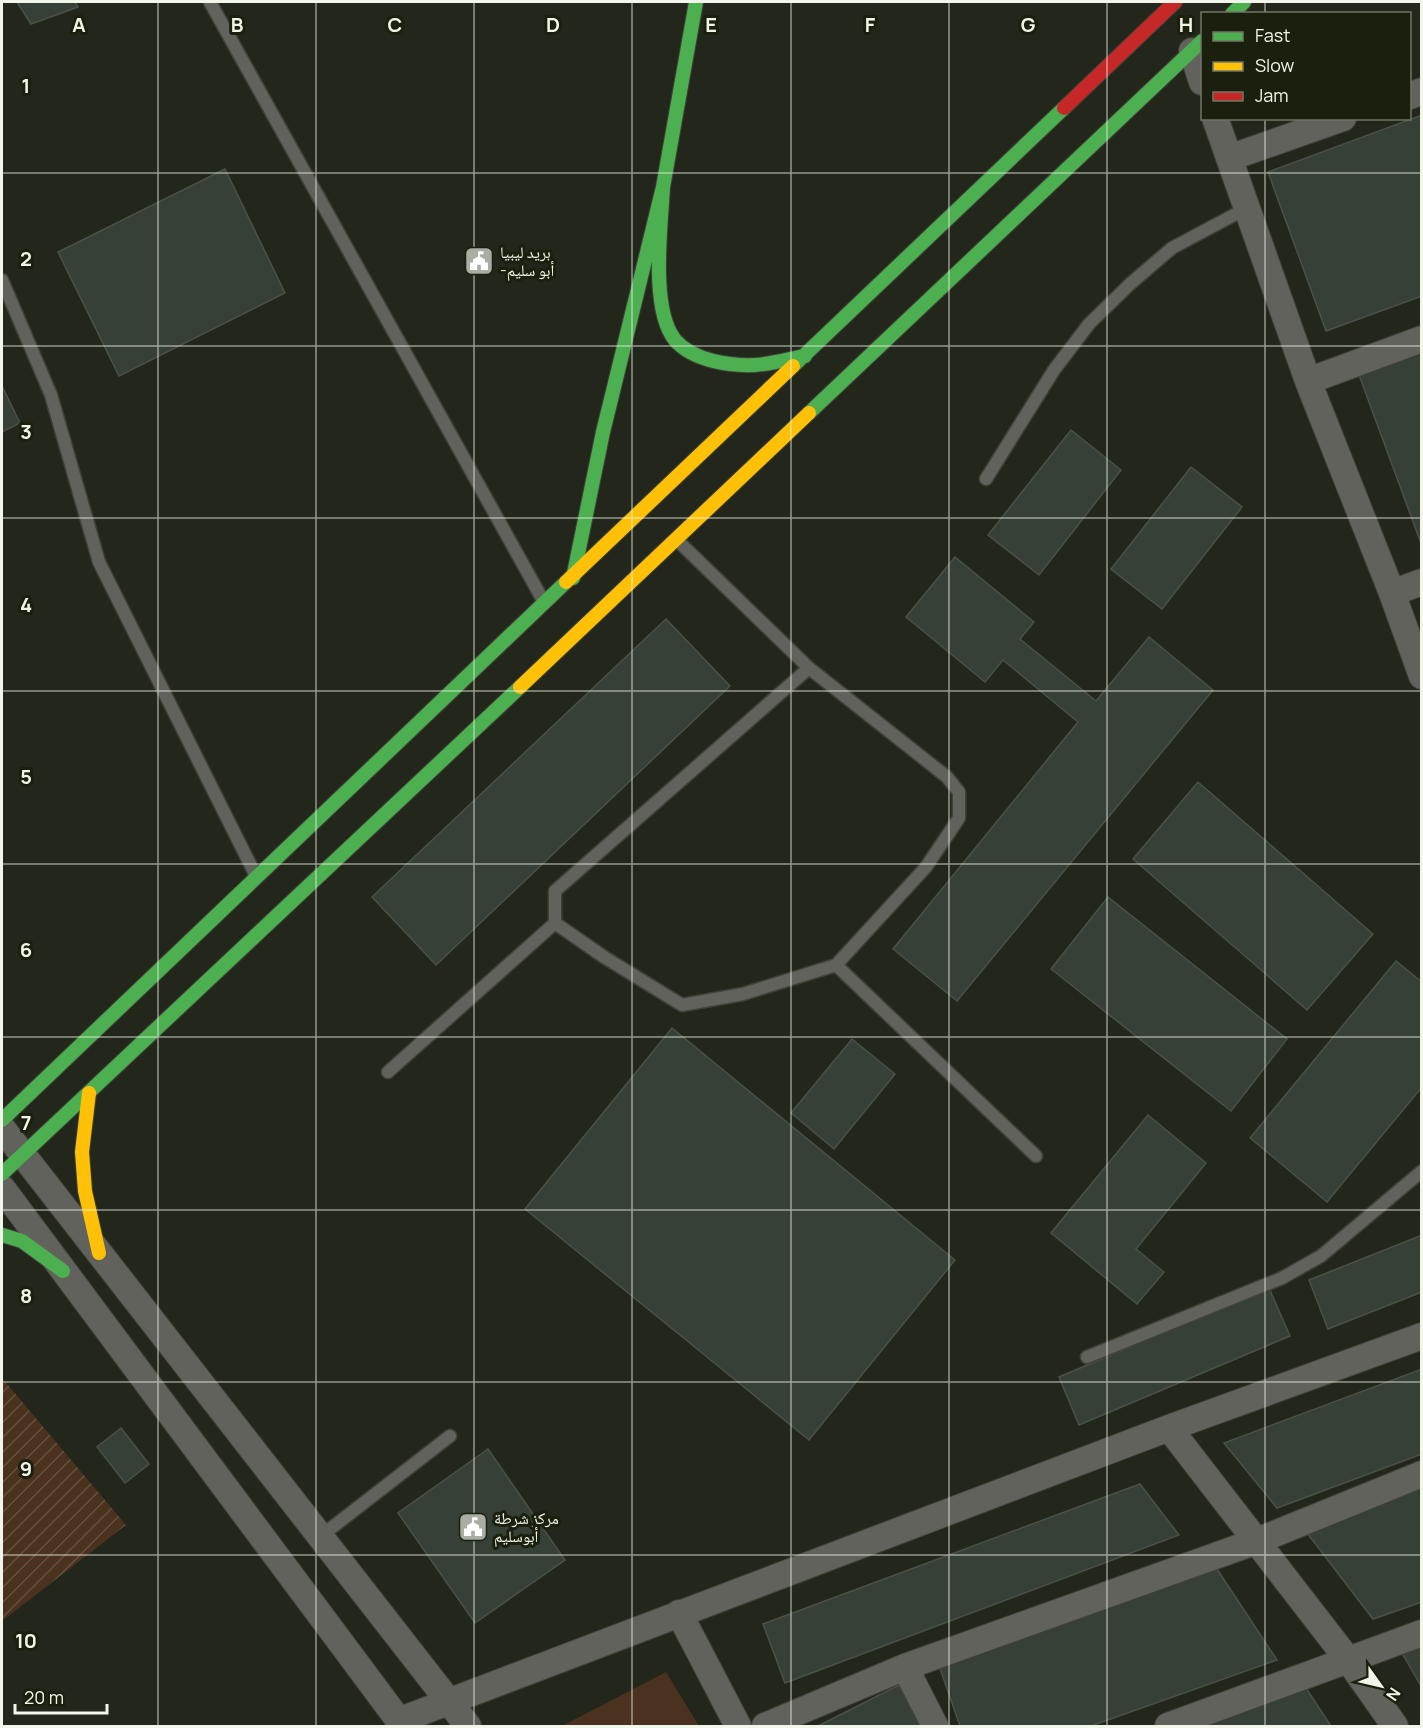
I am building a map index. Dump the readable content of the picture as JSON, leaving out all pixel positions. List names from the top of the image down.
{
  "places": {
    "public building": ["بريد ليبيا -أبو سليم", "مركز شرطة أبوسليم"]
  },
  "legend": ["Fast", "Slow", "Jam"],
  "scale_bar": "20 m",
  "north": "bottom right",
  "grid": {
    "columns": [
      "A",
      "B",
      "C",
      "D",
      "E",
      "F",
      "G",
      "H"
    ],
    "rows": [
      "1",
      "2",
      "3",
      "4",
      "5",
      "6",
      "7",
      "8",
      "9",
      "10"
    ]
  }
}
